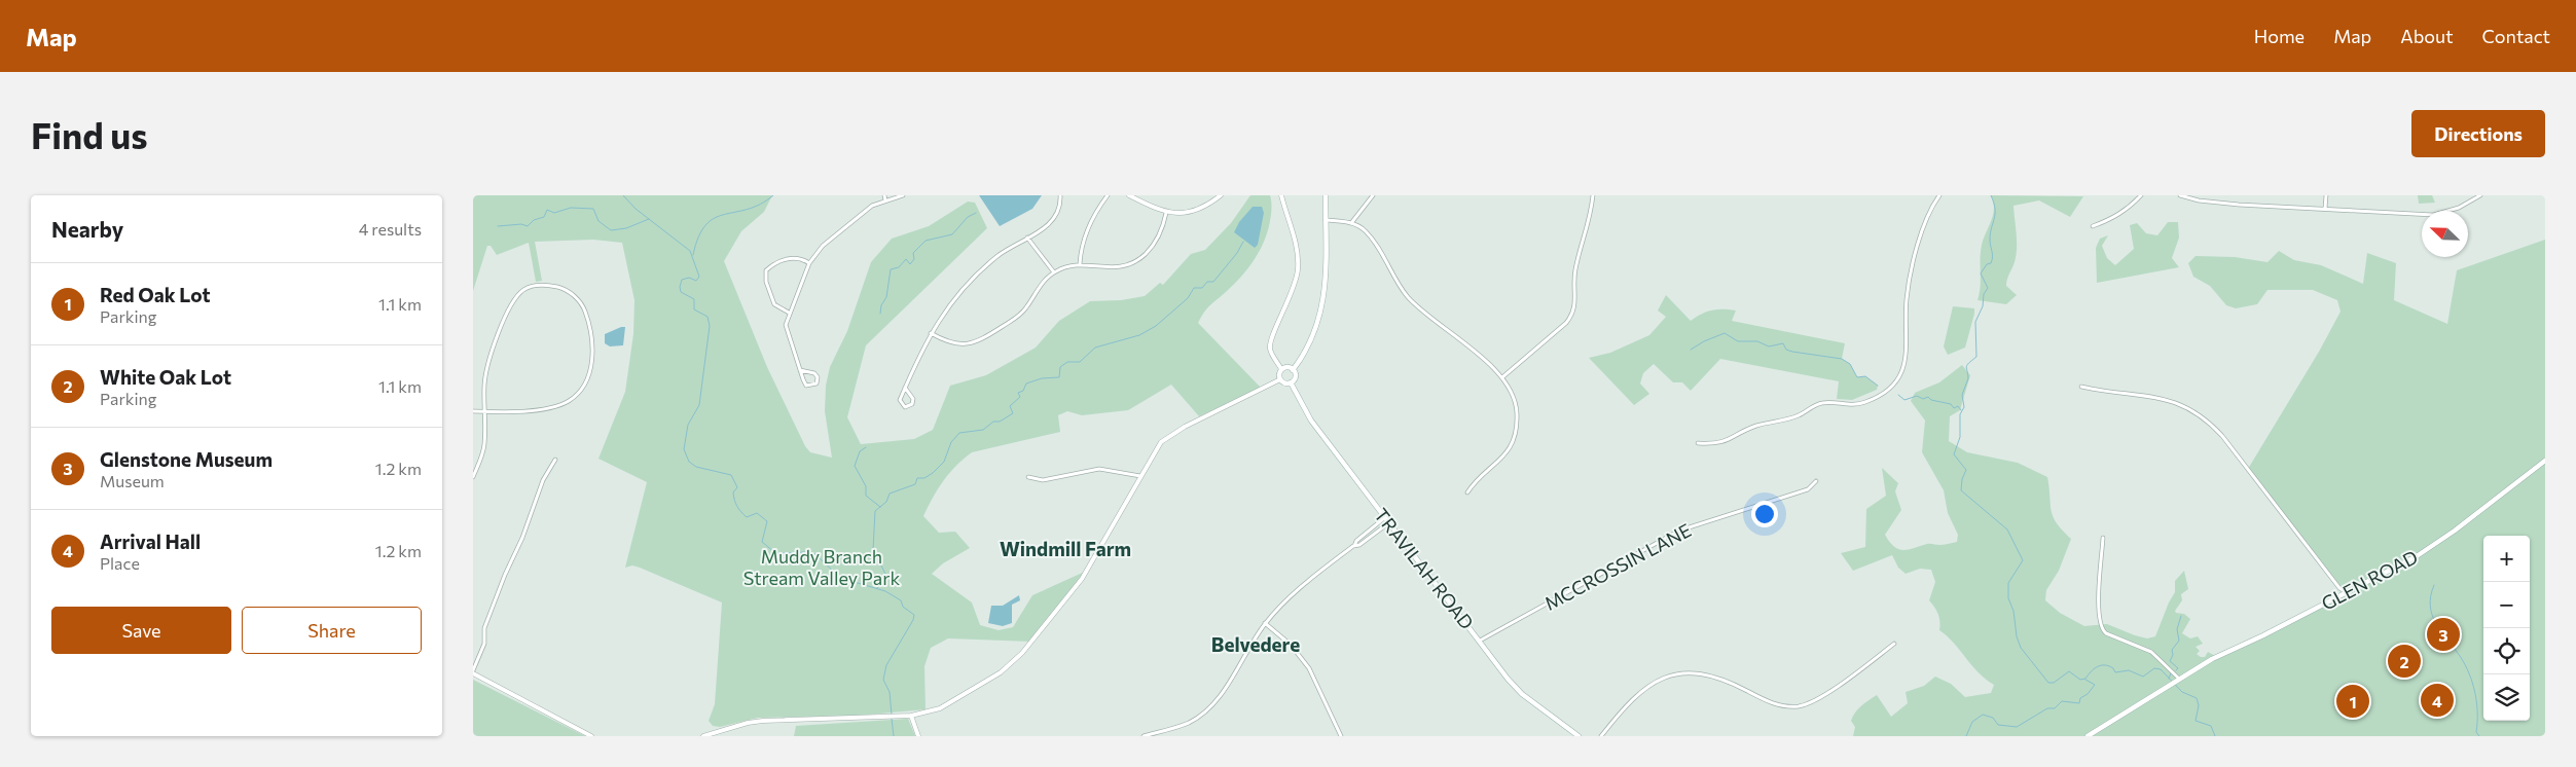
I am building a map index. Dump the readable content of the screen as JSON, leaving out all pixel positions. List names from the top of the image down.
{
  "streets": {
    "main road": ["TRAVILAH ROAD", "GLEN ROAD"],
    "street": ["MCCROSSIN LANE"]
  },
  "crossings": [
    ["MCCROSSIN LANE", "TRAVILAH ROAD"]
  ],
  "districts": ["Windmill Farm", "Belvedere"],
  "parks": ["Muddy Branch Stream Valley Park"],
  "north": "top left",
  "page": {
    "header": "Map",
    "nav": [
      "Home",
      "Map",
      "About",
      "Contact"
    ],
    "buttons": [
      "Directions",
      ["Save", "Share"]
    ],
    "title": "Find us",
    "heading": ["Nearby", "4 results"],
    "list": [
      {
        "mark": "1",
        "name": "Red Oak Lot",
        "note": "Parking",
        "value": "1.1 km"
      },
      {
        "mark": "2",
        "name": "White Oak Lot",
        "note": "Parking",
        "value": "1.1 km"
      },
      {
        "mark": "3",
        "name": "Glenstone Museum",
        "note": "Museum",
        "value": "1.2 km"
      },
      {
        "mark": "4",
        "name": "Arrival Hall",
        "note": "Place",
        "value": "1.2 km"
      }
    ],
    "map_buttons": ["+", "−"],
    "pins": [
      "3",
      "2",
      "4",
      "1"
    ]
  }
}
